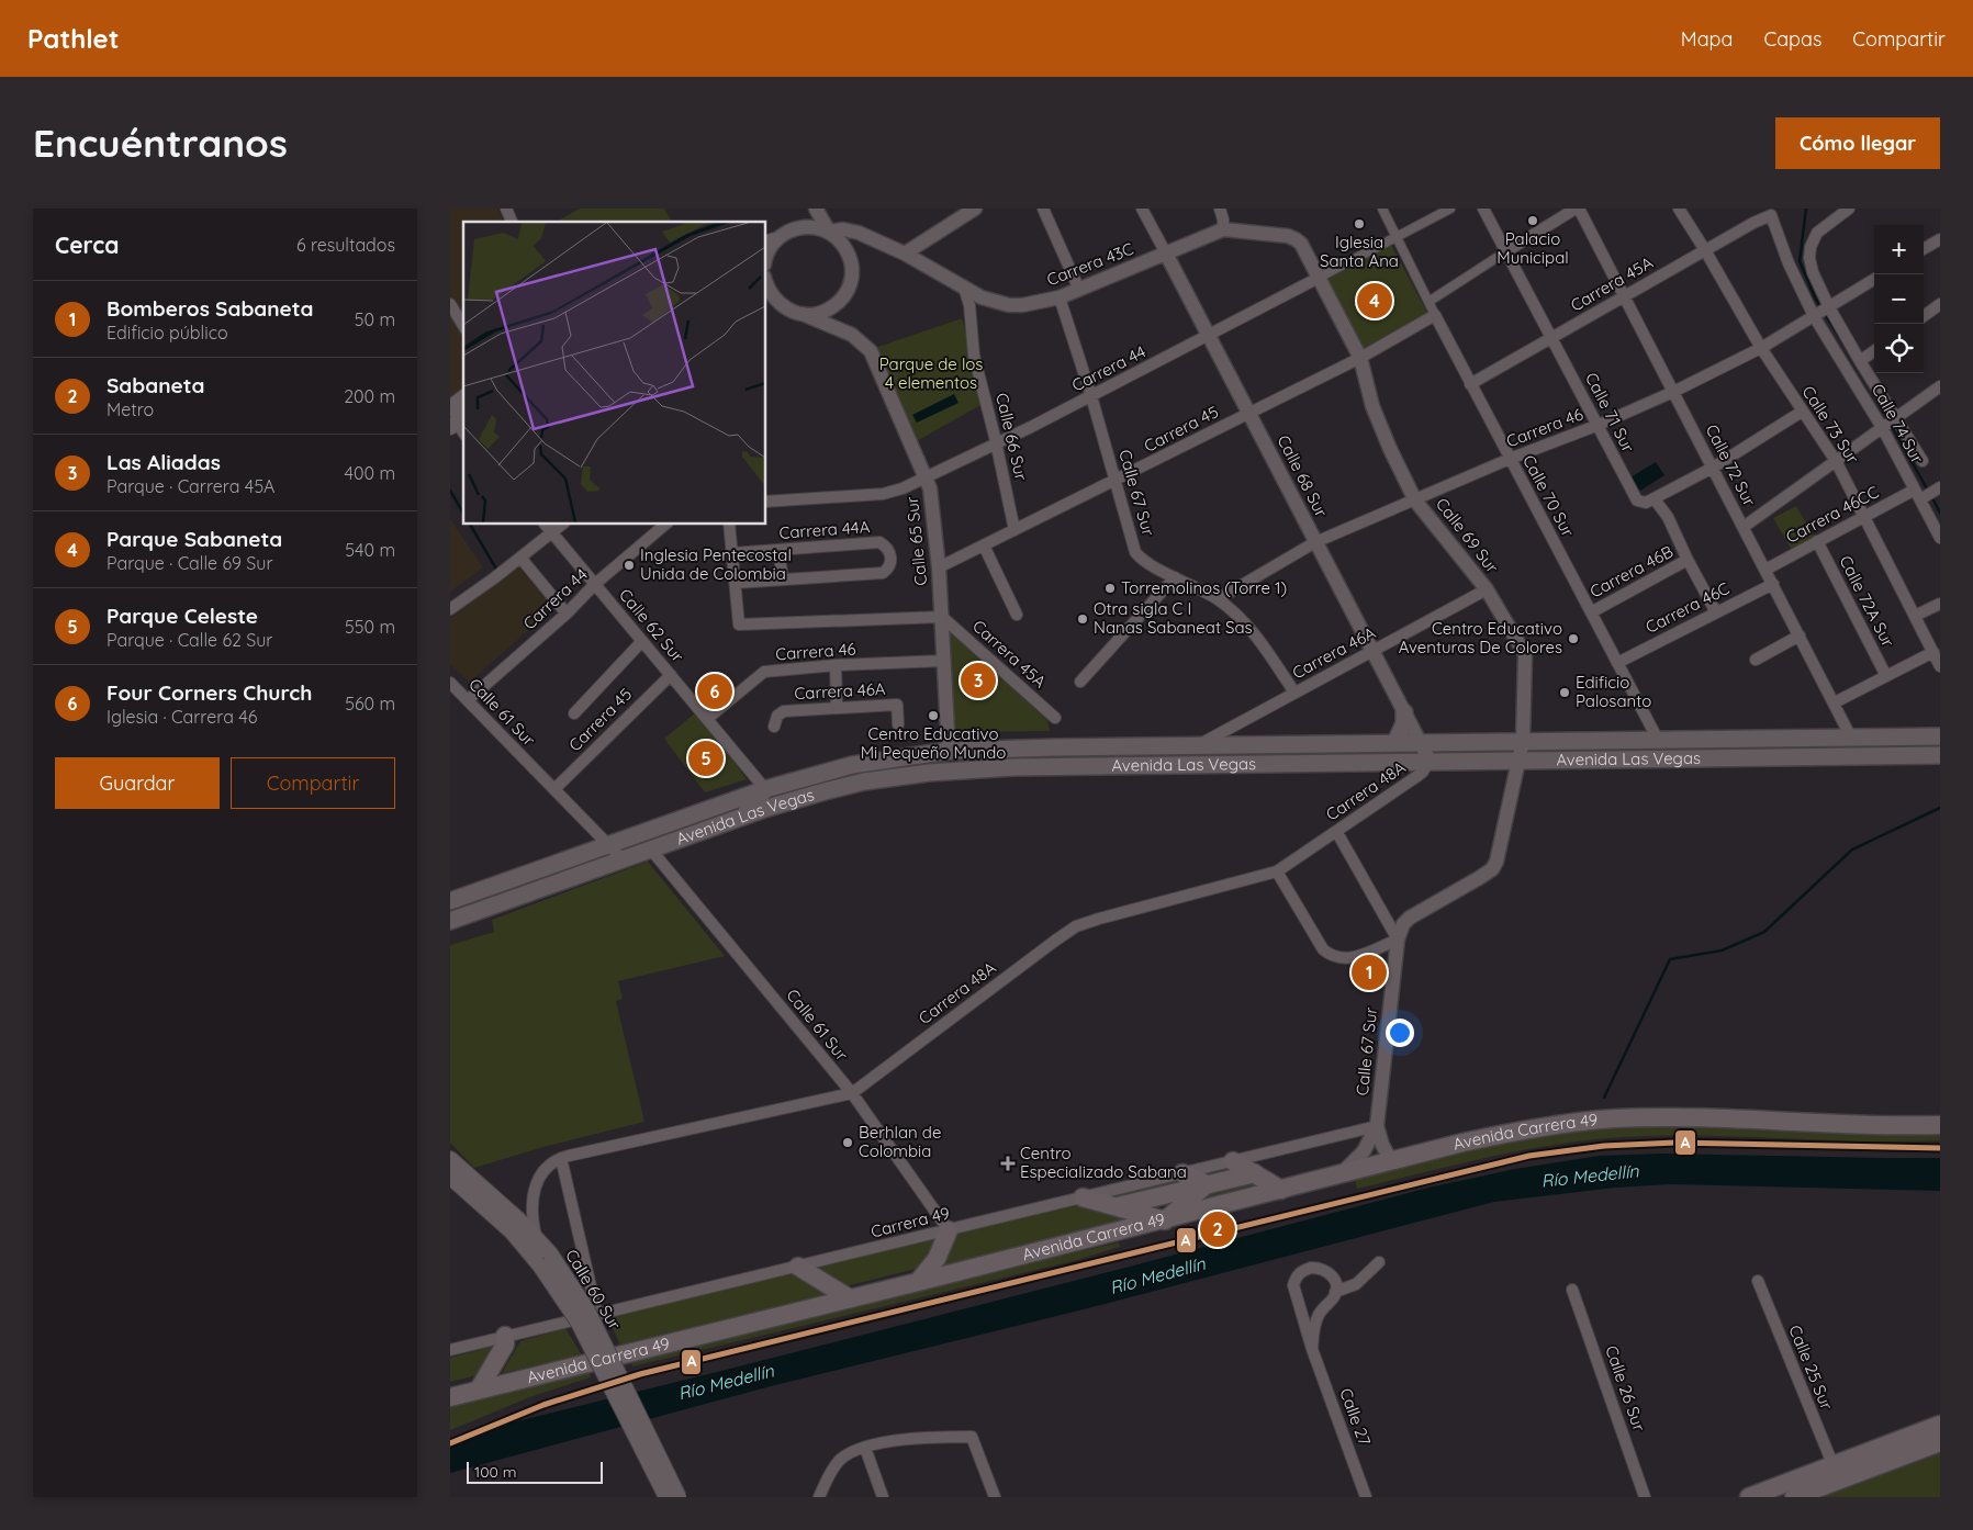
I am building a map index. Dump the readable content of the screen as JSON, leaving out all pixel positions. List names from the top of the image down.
{
  "streets": {
    "highway": ["Avenida Carrera 49"],
    "main road": ["Avenida Las Vegas", "Calle 60 Sur"],
    "street": [
      "Carrera 43C",
      "Carrera 45A",
      "Carrera 44",
      "Calle 71 Sur",
      "Calle 74 Sur",
      "Calle 73 Sur",
      "Carrera 46",
      "Carrera 45",
      "Calle 66 Sur",
      "Calle 72 Sur",
      "Calle 68 Sur",
      "Calle 67 Sur",
      "Calle 70 Sur",
      "Carrera 46CC",
      "Carrera 44A",
      "Calle 69 Sur",
      "Calle 65 Sur",
      "Carrera 46B",
      "Calle 72A Sur",
      "Carrera 46C",
      "Calle 62 Sur",
      "Carrera 46A",
      "Calle 61 Sur",
      "Carrera 48A",
      "Carrera 49",
      "Calle 25 Sur",
      "Calle 26 Sur",
      "Calle 27"
    ]
  },
  "crossings": [
    ["Carrera 43C", "Calle 66 Sur"],
    ["Carrera 43C", "Calle 68 Sur"],
    ["Carrera 43C", "Calle 67 Sur"],
    ["Carrera 43C", "Calle 69 Sur"],
    ["Carrera 45A", "Calle 71 Sur"],
    ["Carrera 45A", "Calle 74 Sur"],
    ["Carrera 45A", "Calle 73 Sur"],
    ["Carrera 45A", "Calle 72 Sur"],
    ["Carrera 45A", "Calle 70 Sur"],
    ["Carrera 45A", "Calle 65 Sur"],
    ["Carrera 44", "Calle 66 Sur"],
    ["Carrera 44", "Calle 68 Sur"],
    ["Carrera 44", "Calle 67 Sur"],
    ["Carrera 44", "Calle 70 Sur"],
    ["Carrera 44", "Calle 69 Sur"],
    ["Carrera 44", "Calle 65 Sur"],
    ["Carrera 44", "Calle 62 Sur"],
    ["Carrera 44", "Calle 61 Sur"],
    ["Calle 71 Sur", "Carrera 46"],
    ["Calle 74 Sur", "Carrera 46"],
    ["Calle 74 Sur", "Carrera 46CC"],
    ["Calle 73 Sur", "Carrera 46"],
    ["Calle 73 Sur", "Carrera 46CC"],
    ["Carrera 46", "Calle 72 Sur"],
    ["Carrera 46", "Calle 68 Sur"],
    ["Carrera 46", "Calle 67 Sur"],
    ["Carrera 46", "Calle 70 Sur"],
    ["Carrera 46", "Calle 69 Sur"],
    ["Carrera 46", "Calle 65 Sur"],
    ["Carrera 46", "Calle 62 Sur"],
    ["Carrera 45", "Calle 66 Sur"],
    ["Carrera 45", "Calle 68 Sur"],
    ["Carrera 45", "Calle 67 Sur"],
    ["Carrera 45", "Calle 70 Sur"],
    ["Carrera 45", "Calle 69 Sur"],
    ["Carrera 45", "Calle 65 Sur"],
    ["Carrera 45", "Calle 62 Sur"],
    ["Carrera 45", "Calle 61 Sur"],
    ["Calle 72 Sur", "Carrera 46CC"],
    ["Calle 72 Sur", "Carrera 46C"],
    ["Calle 72 Sur", "Avenida Las Vegas"],
    ["Calle 68 Sur", "Carrera 46A"],
    ["Calle 68 Sur", "Avenida Las Vegas"],
    ["Calle 68 Sur", "Carrera 48A"],
    ["Calle 67 Sur", "Calle 69 Sur"],
    ["Calle 67 Sur", "Carrera 46A"],
    ["Calle 67 Sur", "Avenida Carrera 49"],
    ["Calle 67 Sur", "Carrera 49"],
    ["Calle 70 Sur", "Carrera 46B"],
    ["Calle 70 Sur", "Carrera 46C"],
    ["Calle 70 Sur", "Avenida Las Vegas"],
    ["Carrera 46CC", "Calle 72A Sur"],
    ["Calle 69 Sur", "Carrera 46A"],
    ["Calle 69 Sur", "Avenida Las Vegas"],
    ["Calle 65 Sur", "Avenida Las Vegas"],
    ["Calle 62 Sur", "Avenida Las Vegas"],
    ["Carrera 46A", "Avenida Las Vegas"],
    ["Calle 61 Sur", "Avenida Las Vegas"],
    ["Calle 61 Sur", "Carrera 48A"],
    ["Calle 61 Sur", "Carrera 49"],
    ["Avenida Las Vegas", "Carrera 48A"],
    ["Carrera 48A", "Calle 60 Sur"]
  ],
  "water": ["Río Medellín"],
  "parks": ["Parque de los 4 elementos"],
  "places": {
    "other": [
      "Palacio Municipal",
      "Iglesia Santa Ana",
      "Inglesia Pentecostal Unida de Colombia",
      "Torremolinos (Torre 1)",
      "Otra sigla C I Nanas Sabaneat Sas",
      "Centro Educativo Aventuras De Colores",
      "Edificio Palosanto",
      "Centro Educativo Mi Pequeño Mundo",
      "Berhlan de Colombia"
    ],
    "health": ["Centro Especializado Sabana"]
  },
  "lines": ["transit line A"],
  "scale_bar": "100 m",
  "page": {
    "header": "Pathlet",
    "nav": ["Mapa", "Capas", "Compartir"],
    "buttons": [
      "Cómo llegar",
      ["Guardar", "Compartir"]
    ],
    "title": "Encuéntranos",
    "heading": ["Cerca", "6 resultados"],
    "map_buttons": ["+", "−"],
    "list": [
      {
        "mark": "1",
        "name": "Bomberos Sabaneta",
        "note": "Edificio público",
        "value": "50 m"
      },
      {
        "mark": "2",
        "name": "Sabaneta",
        "note": "Metro",
        "value": "200 m"
      },
      {
        "mark": "3",
        "name": "Las Aliadas",
        "note": "Parque · Carrera 45A",
        "value": "400 m"
      },
      {
        "mark": "4",
        "name": "Parque Sabaneta",
        "note": "Parque · Calle 69 Sur",
        "value": "540 m"
      },
      {
        "mark": "5",
        "name": "Parque Celeste",
        "note": "Parque · Calle 62 Sur",
        "value": "550 m"
      },
      {
        "mark": "6",
        "name": "Four Corners Church",
        "note": "Iglesia · Carrera 46",
        "value": "560 m"
      }
    ],
    "pins": [
      "4",
      "3",
      "6",
      "5",
      "1",
      "2"
    ],
    "scale": "100 m"
  }
}
